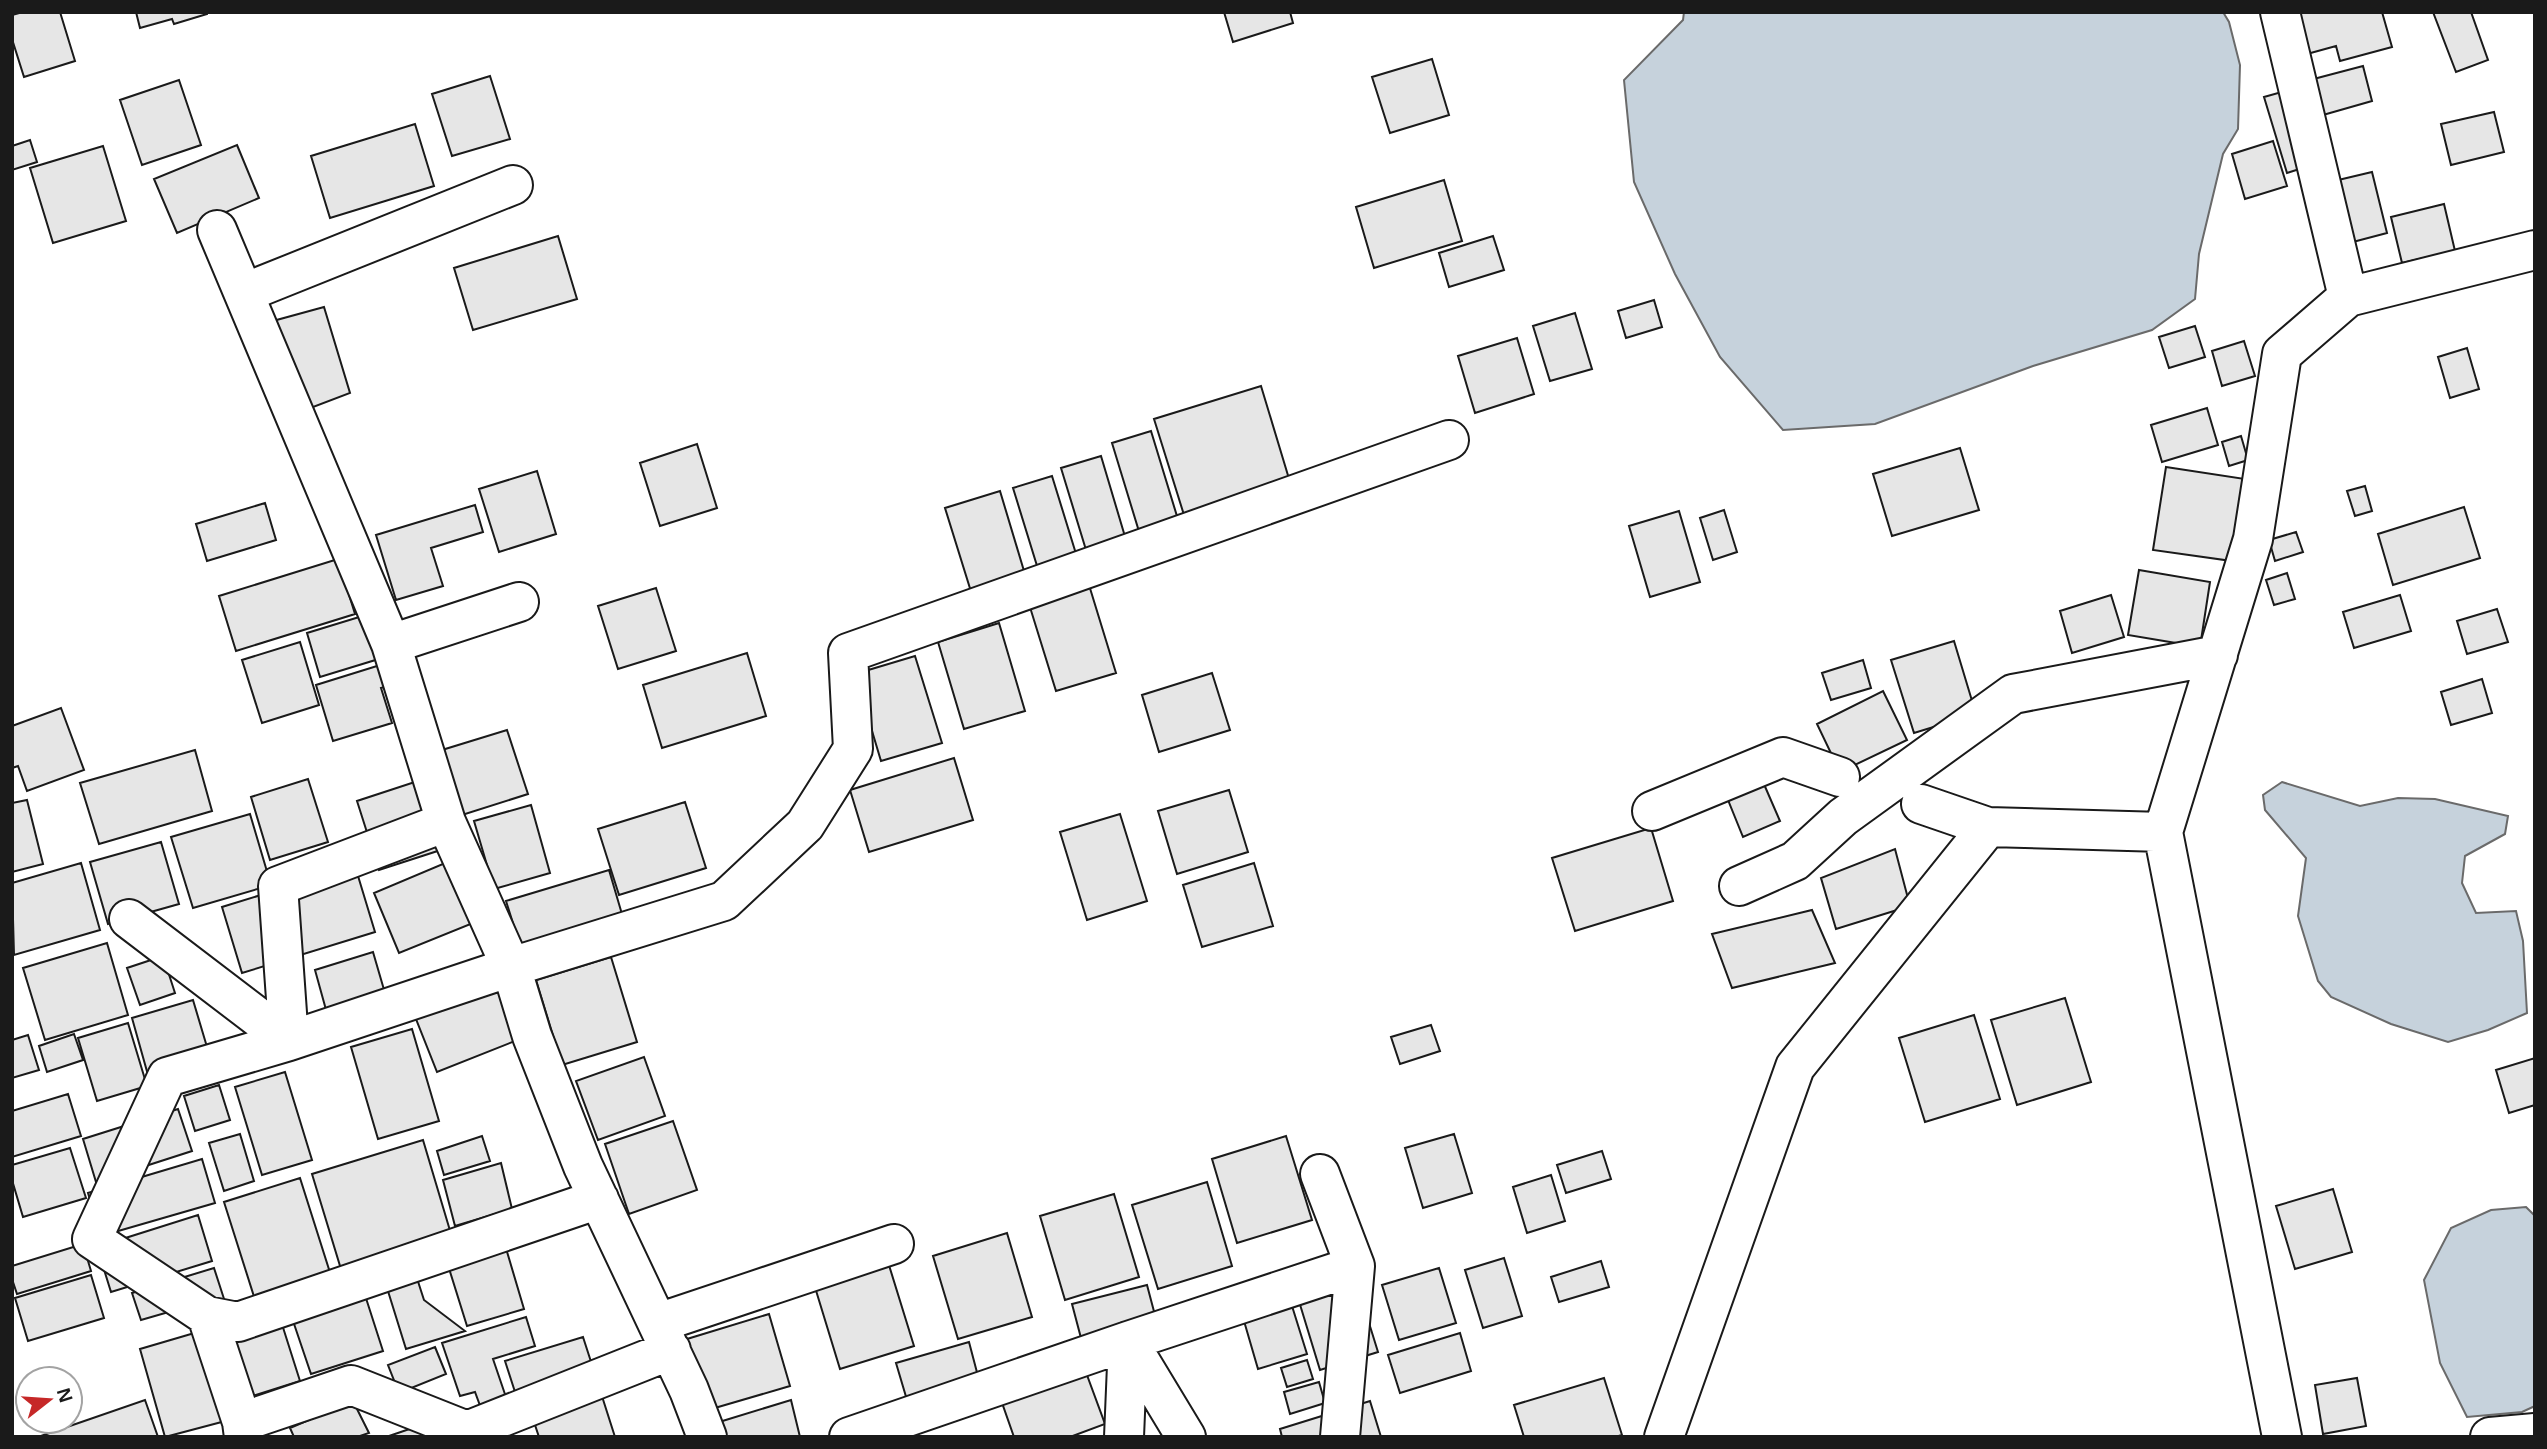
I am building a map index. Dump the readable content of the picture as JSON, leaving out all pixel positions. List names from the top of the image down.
{
  "north": "right"
}
